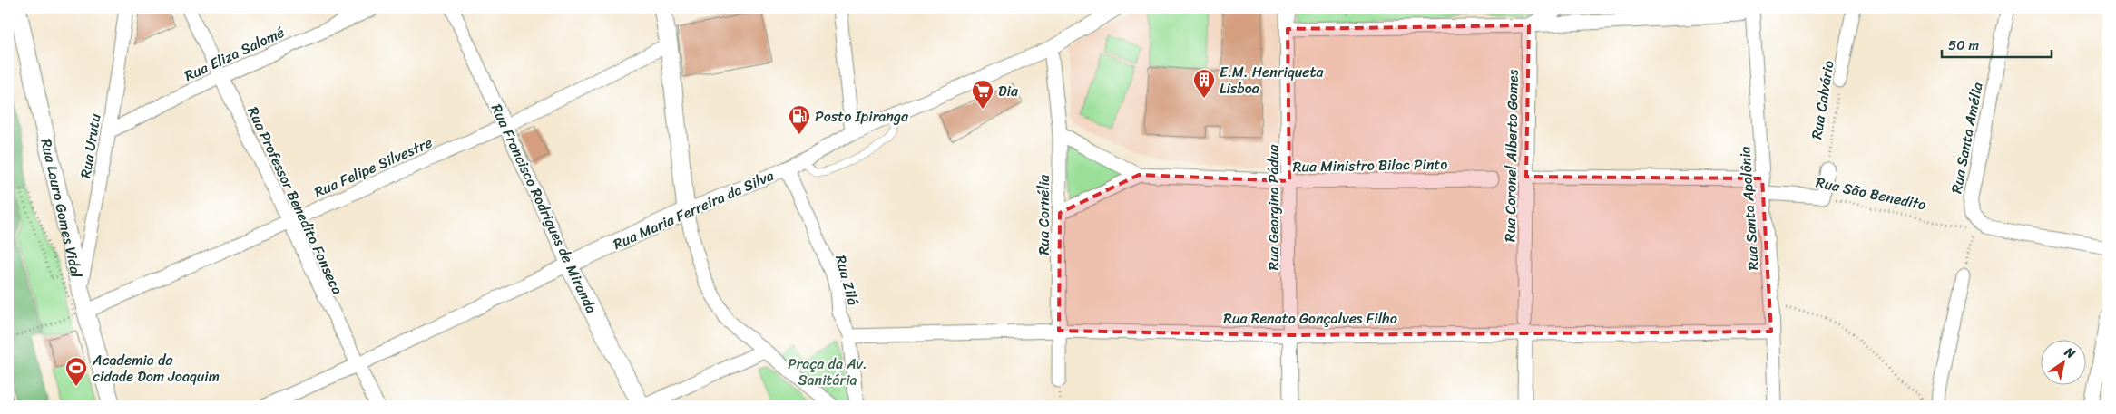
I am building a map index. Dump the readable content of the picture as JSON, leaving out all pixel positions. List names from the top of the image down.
{
  "streets": {
    "street": [
      "Rua Eliza Salomé",
      "Rua Calvário",
      "Rua Santa Amélia",
      "Rua Urutu",
      "Rua Coronel Alberto Gomes",
      "Rua Ministro Bilac Pinto",
      "Rua Felipe Silvestre",
      "Rua São Benedito",
      "Rua Professor Benedito Fonseca",
      "Rua Lauro Gomes Vidal",
      "Rua Georgina Pádua",
      "Rua Francisco Rodrigues de Miranda",
      "Rua Santa Apolônia",
      "Rua Maria Ferreira da Silva",
      "Rua Cornélia",
      "Rua Zilá",
      "Rua Renato Gonçalves Filho"
    ]
  },
  "crossings": [
    ["Rua Eliza Salomé", "Rua Urutu"],
    ["Rua Eliza Salomé", "Rua Professor Benedito Fonseca"],
    ["Rua Santa Amélia", "Rua São Benedito"],
    ["Rua Urutu", "Rua Lauro Gomes Vidal"],
    ["Rua Coronel Alberto Gomes", "Rua Renato Gonçalves Filho"],
    ["Rua Ministro Bilac Pinto", "Rua Georgina Pádua"],
    ["Rua Ministro Bilac Pinto", "Rua Cornélia"],
    ["Rua Felipe Silvestre", "Rua Professor Benedito Fonseca"],
    ["Rua Felipe Silvestre", "Rua Lauro Gomes Vidal"],
    ["Rua Felipe Silvestre", "Rua Francisco Rodrigues de Miranda"],
    ["Rua São Benedito", "Rua Santa Apolônia"],
    ["Rua Professor Benedito Fonseca", "Rua Maria Ferreira da Silva"],
    ["Rua Georgina Pádua", "Rua Renato Gonçalves Filho"],
    ["Rua Francisco Rodrigues de Miranda", "Rua Maria Ferreira da Silva"],
    ["Rua Santa Apolônia", "Rua Renato Gonçalves Filho"],
    ["Rua Maria Ferreira da Silva", "Rua Cornélia"],
    ["Rua Maria Ferreira da Silva", "Rua Zilá"],
    ["Rua Cornélia", "Rua Renato Gonçalves Filho"],
    ["Rua Zilá", "Rua Renato Gonçalves Filho"]
  ],
  "parks": ["Praça da Av. Sanitária"],
  "places": {
    "building": ["E.M. Henriqueta Lisboa"],
    "supermarket": ["Dia"],
    "fuel station": ["Posto Ipiranga"],
    "sports": ["Academia da cidade Dom Joaquim"]
  },
  "scale_bar": "50 m",
  "north": "top right"
}
